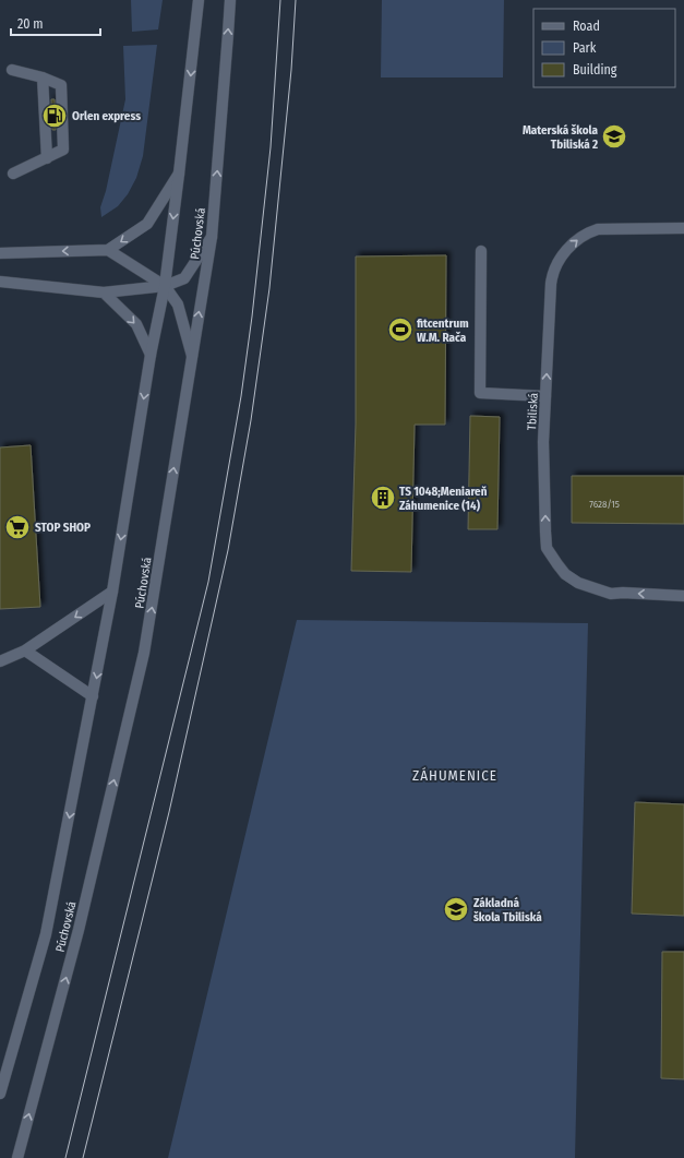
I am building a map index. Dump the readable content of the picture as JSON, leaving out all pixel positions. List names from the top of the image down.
{
  "streets": {
    "main road": ["Púchovská", "Tbiliská"]
  },
  "districts": ["ZÁHUMENICE"],
  "places": {
    "fuel station": ["Orlen express"],
    "school or university": ["Materská škola Tbiliská 2", "Základná škola Tbiliská"],
    "sports": ["fitcentrum W.M. Rača"],
    "building": ["TS 1048;Meniareň Záhumenice (14)"],
    "supermarket": ["STOP SHOP"]
  },
  "house_numbers": ["7628/15"],
  "legend": ["Road", "Park", "Building"],
  "scale_bar": "20 m"
}
